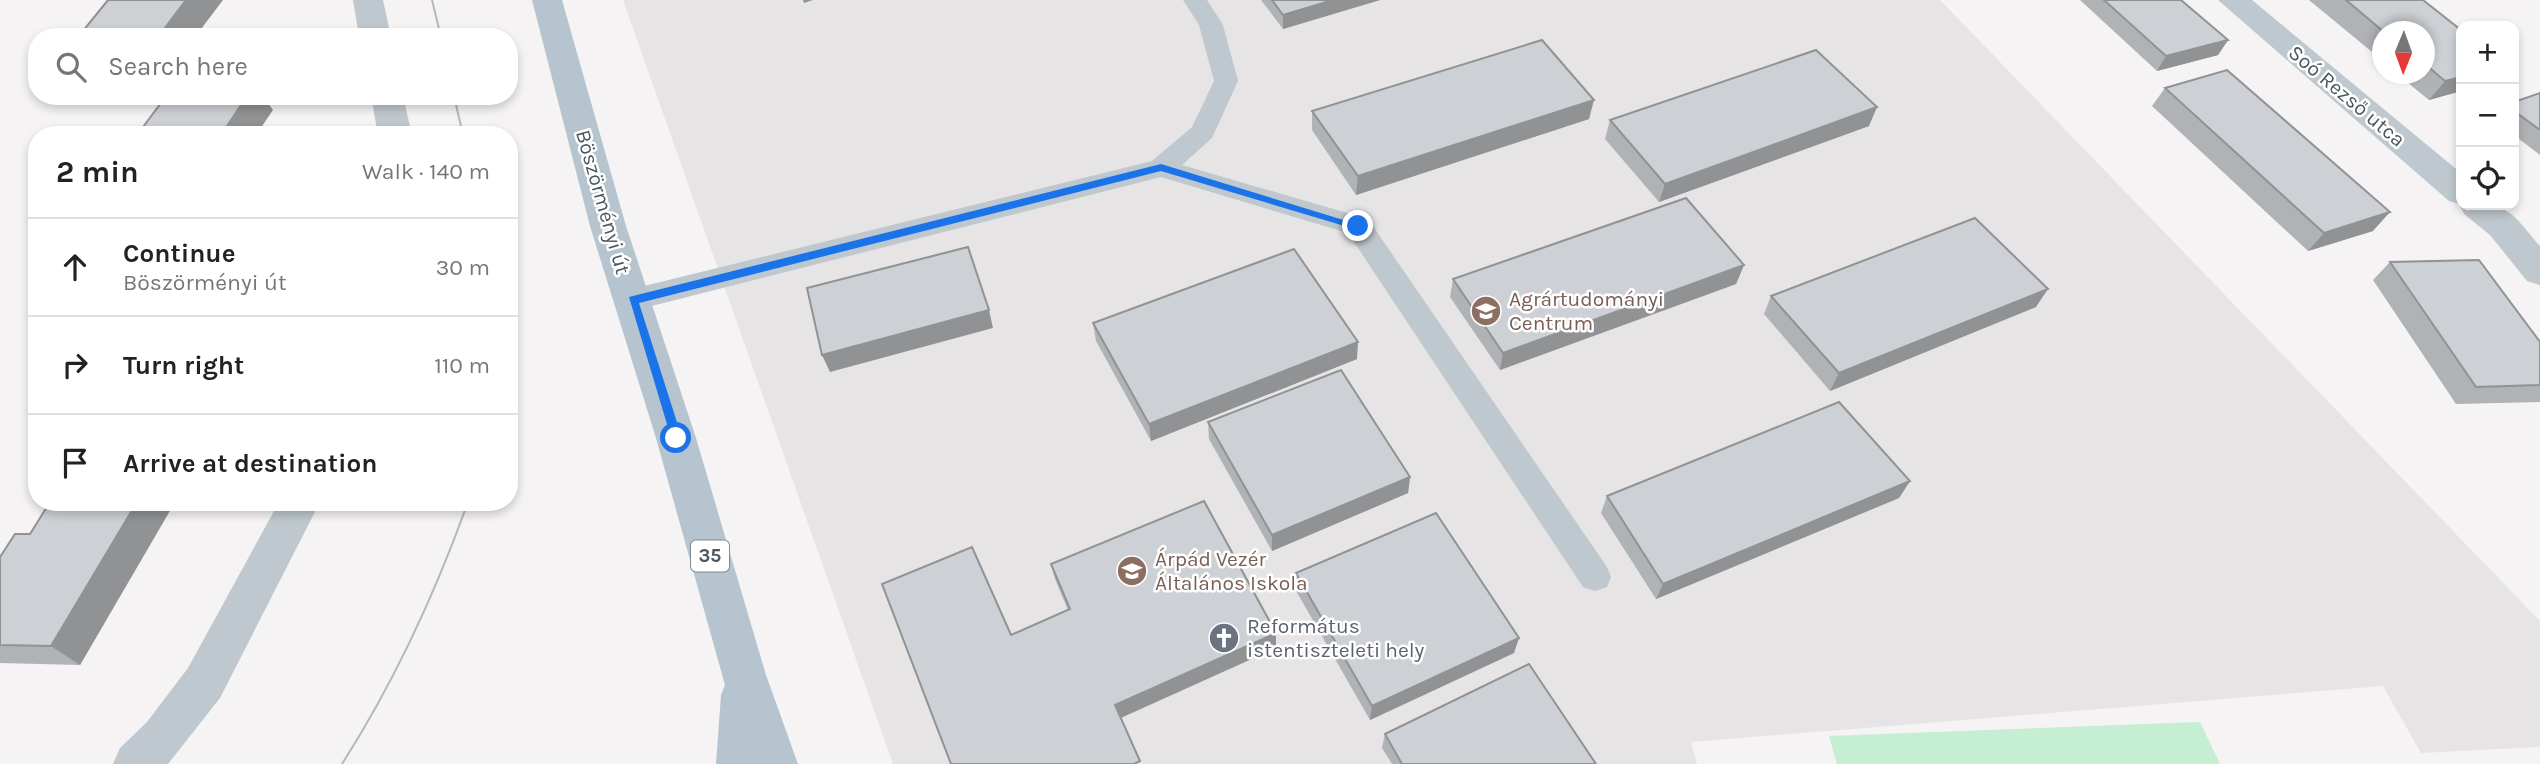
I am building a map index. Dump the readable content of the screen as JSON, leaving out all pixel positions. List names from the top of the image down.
{
  "streets": {
    "main road": ["Böszörményi út", "35"],
    "street": ["Soó Rezső utca"]
  },
  "places": {
    "school or university": ["Agrártudományi Centrum", "Árpád Vezér Általános Iskola"],
    "church": ["Református istentiszteleti hely"]
  },
  "north": "bottom",
  "page": {
    "map_buttons": ["+", "−"],
    "search": "Search here",
    "heading": ["2 min", "Walk · 140 m"],
    "list": [
      ["Continue", "Böszörményi út", "30 m"],
      ["Turn right", "110 m"],
      "Arrive at destination"
    ]
  }
}
